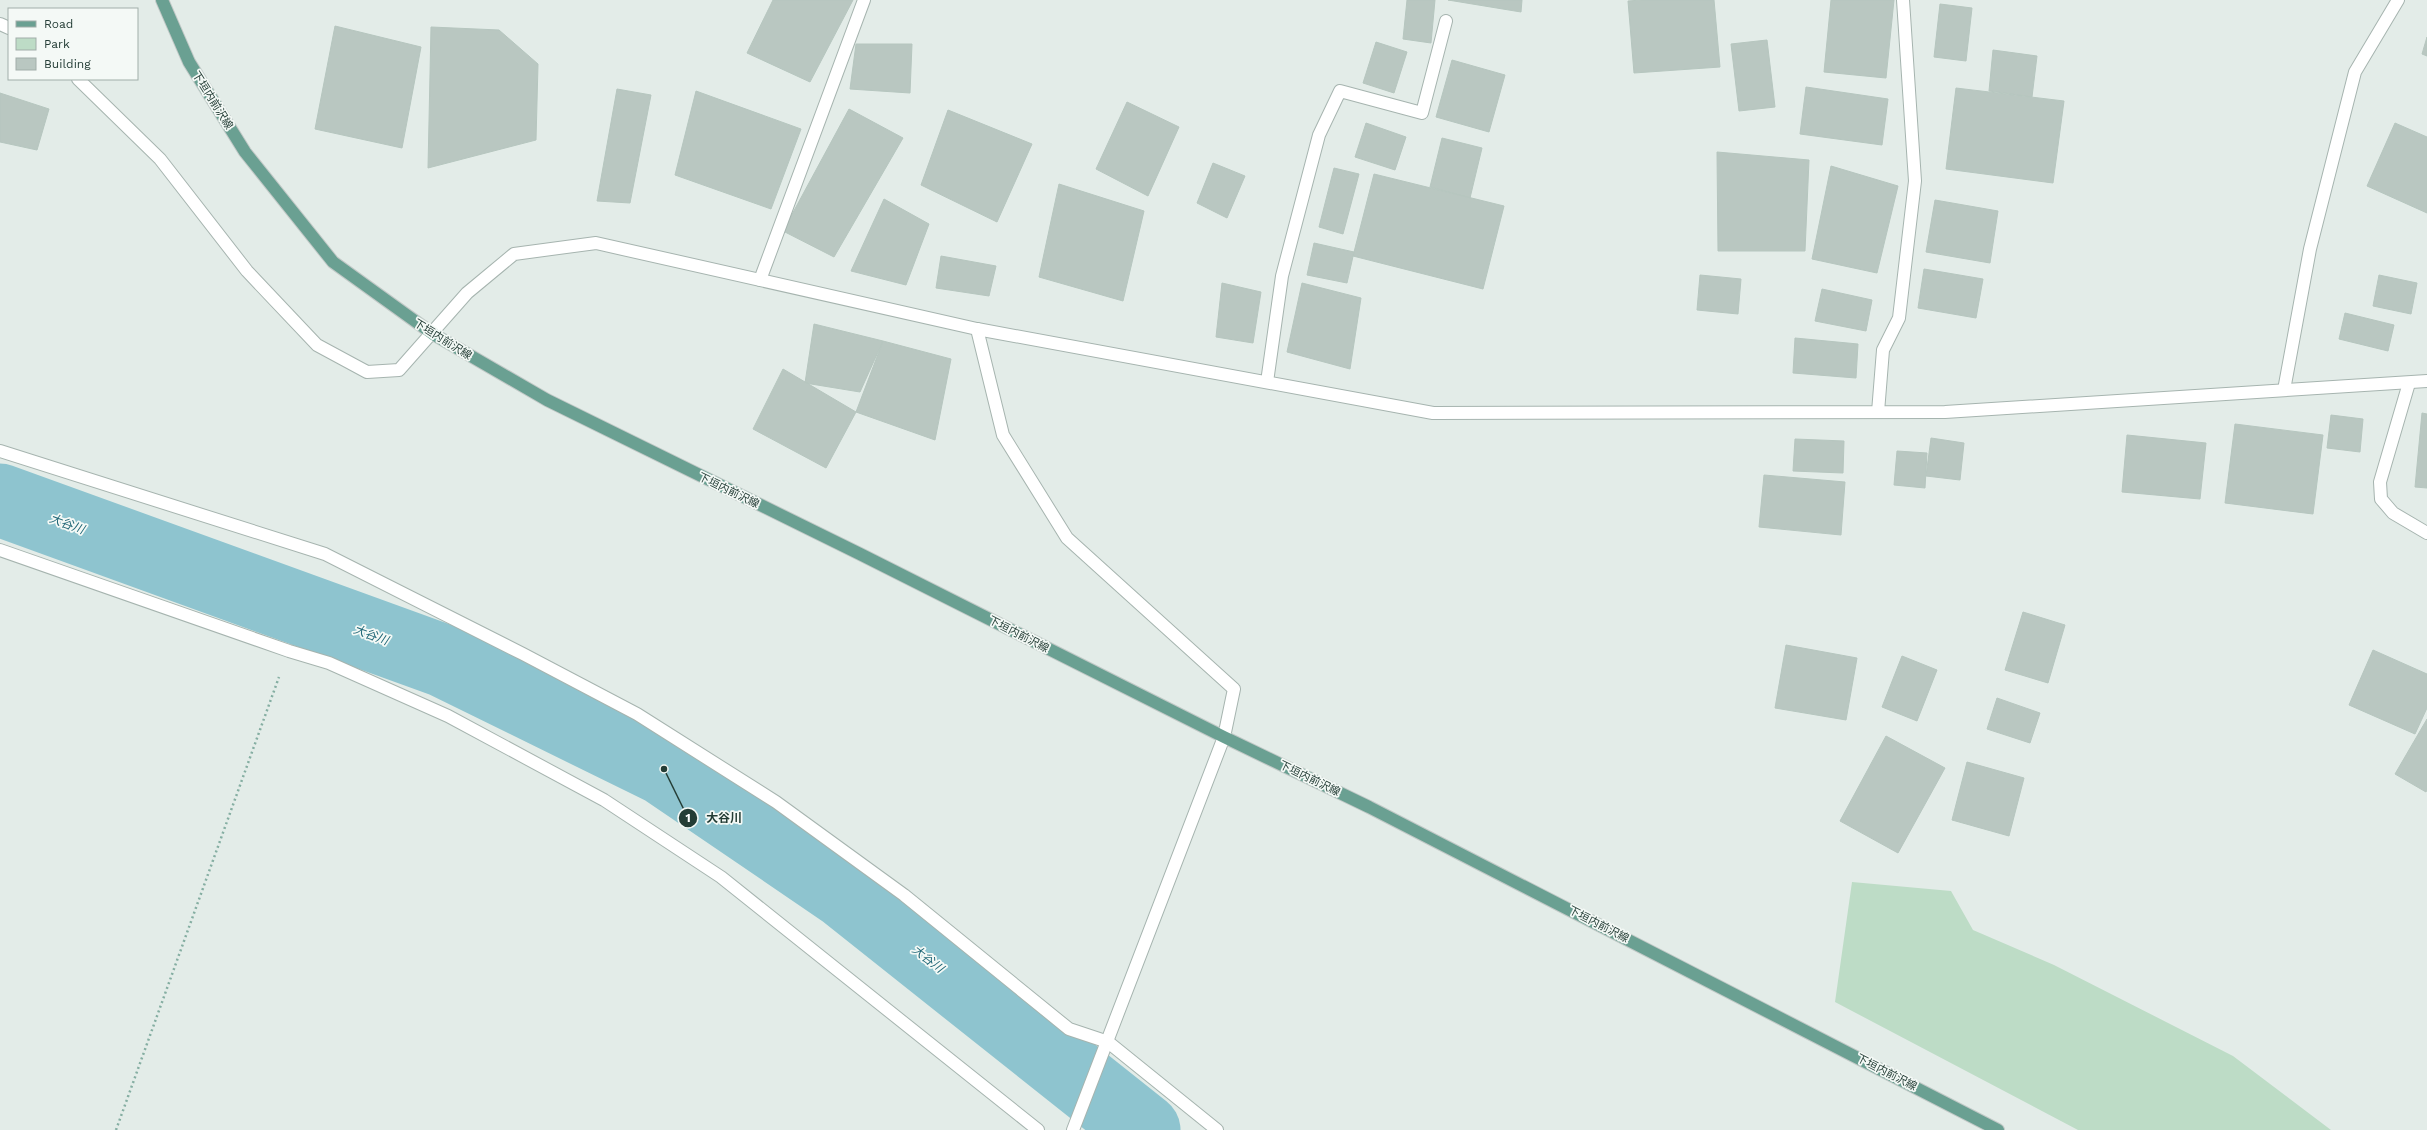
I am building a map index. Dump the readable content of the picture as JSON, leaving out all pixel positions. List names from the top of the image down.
{
  "streets": {
    "main road": ["下垣内前沢線"]
  },
  "water": ["大谷川"],
  "places": ["大谷川"],
  "legend": ["Road", "Park", "Building"]
}
